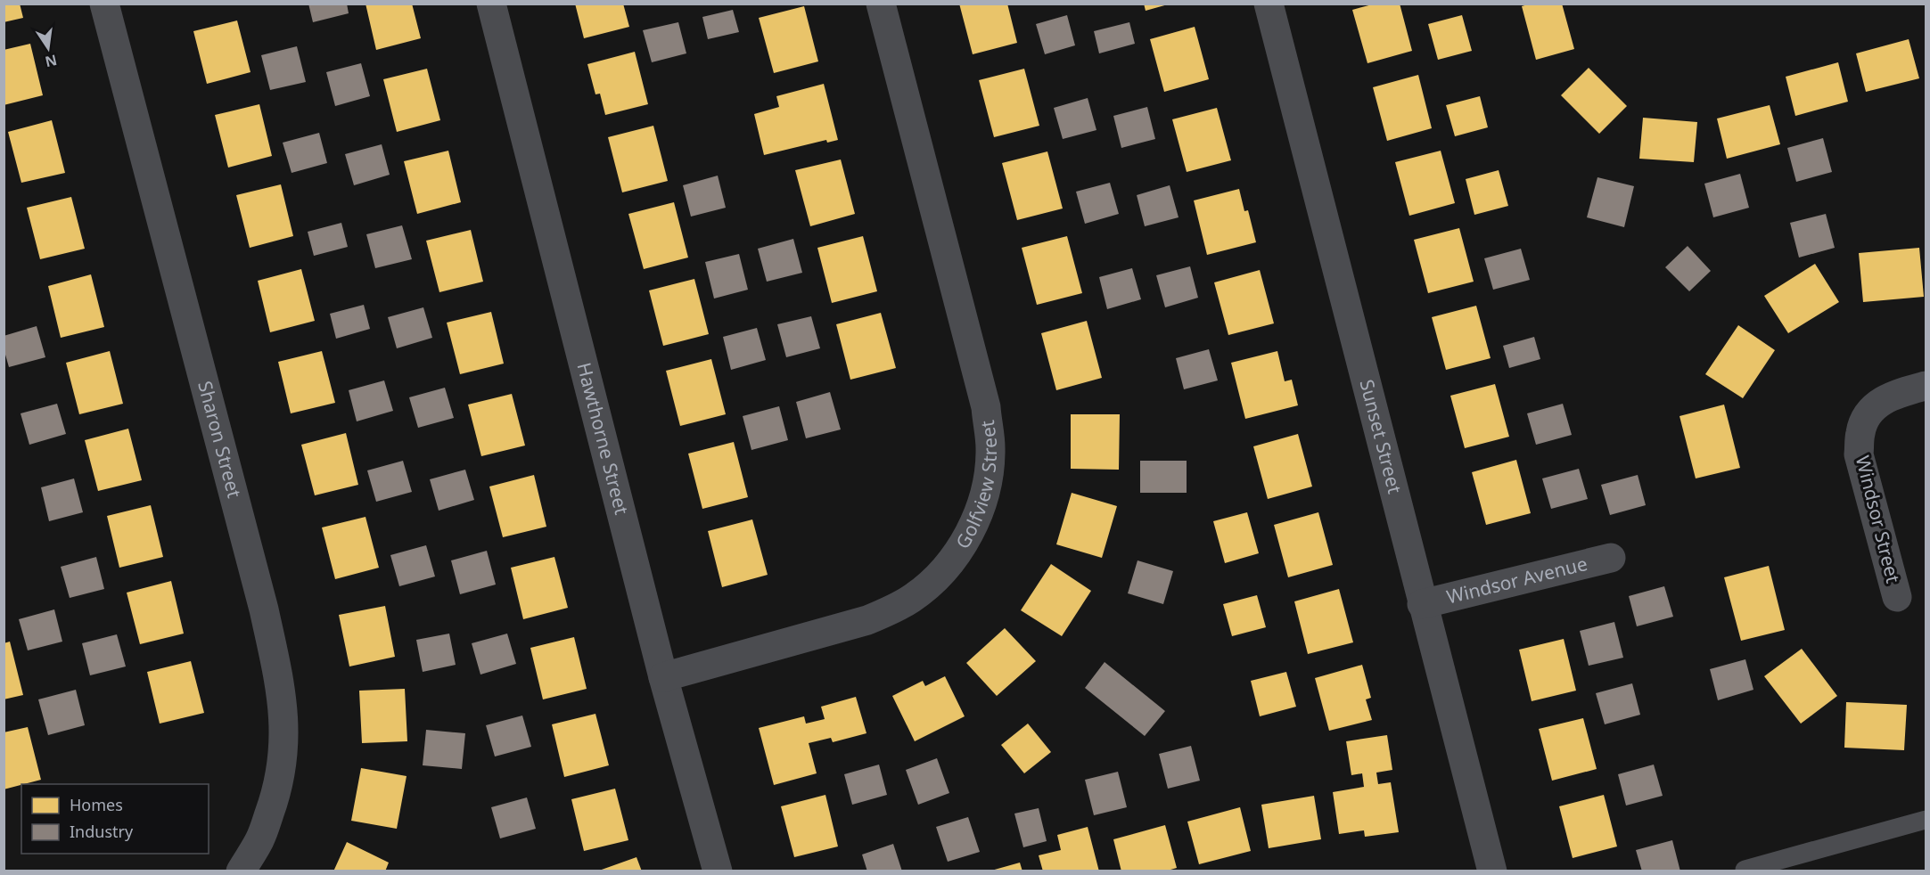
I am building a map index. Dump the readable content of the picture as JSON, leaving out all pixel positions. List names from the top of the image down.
{
  "streets": {
    "street": [
      "Sunset Street",
      "Sharon Street",
      "Hawthorne Street",
      "Golfview Street",
      "Windsor Street",
      "Windsor Avenue"
    ]
  },
  "crossings": [
    ["Sunset Street", "Windsor Avenue"],
    ["Hawthorne Street", "Golfview Street"]
  ],
  "legend": ["Homes", "Industry"],
  "north": "bottom"
}
